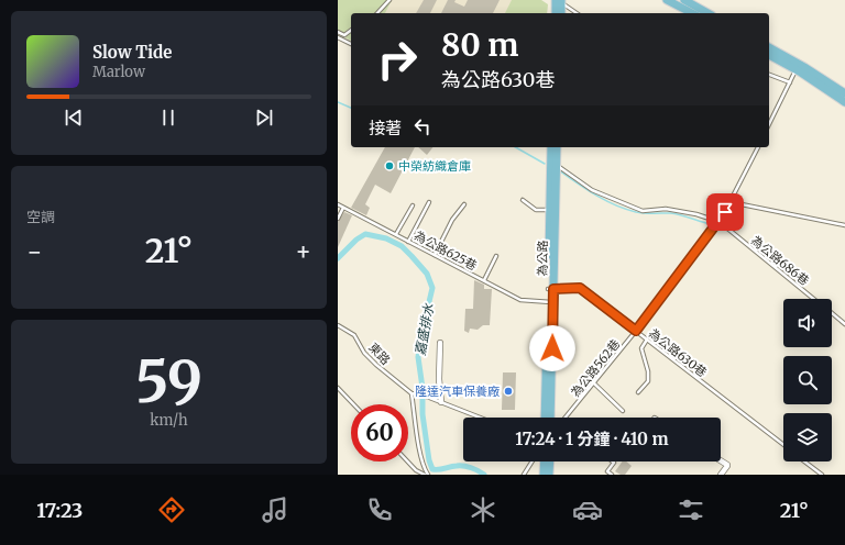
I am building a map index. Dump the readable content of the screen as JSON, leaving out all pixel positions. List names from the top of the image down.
{
  "streets": {
    "main road": ["為公路"],
    "lane": [
      "為公路625巷",
      "為公路686巷",
      "為公路630巷",
      "東路",
      "為公路562巷"
    ]
  },
  "crossings": [
    ["為公路625巷", "為公路"],
    ["為公路", "為公路686巷"],
    ["為公路", "為公路630巷"],
    ["為公路686巷", "為公路562巷"],
    ["為公路630巷", "為公路562巷"]
  ],
  "water": ["嘉盛排水"],
  "places": ["中榮紡織倉庫", "隆達汽車保養廠"],
  "page": {
    "turn": ["80 m", "為公路630巷"],
    "song": ["Slow Tide", "Marlow"],
    "then": "接著",
    "tile": [
      "空調",
      ["59", "km/h"]
    ],
    "heat": ["−", "21°", "+"],
    "limit": "60",
    "trip": "17:24 · 1 分鐘 · 410 m",
    "tabs": ["17:23", "21°"]
  }
}
